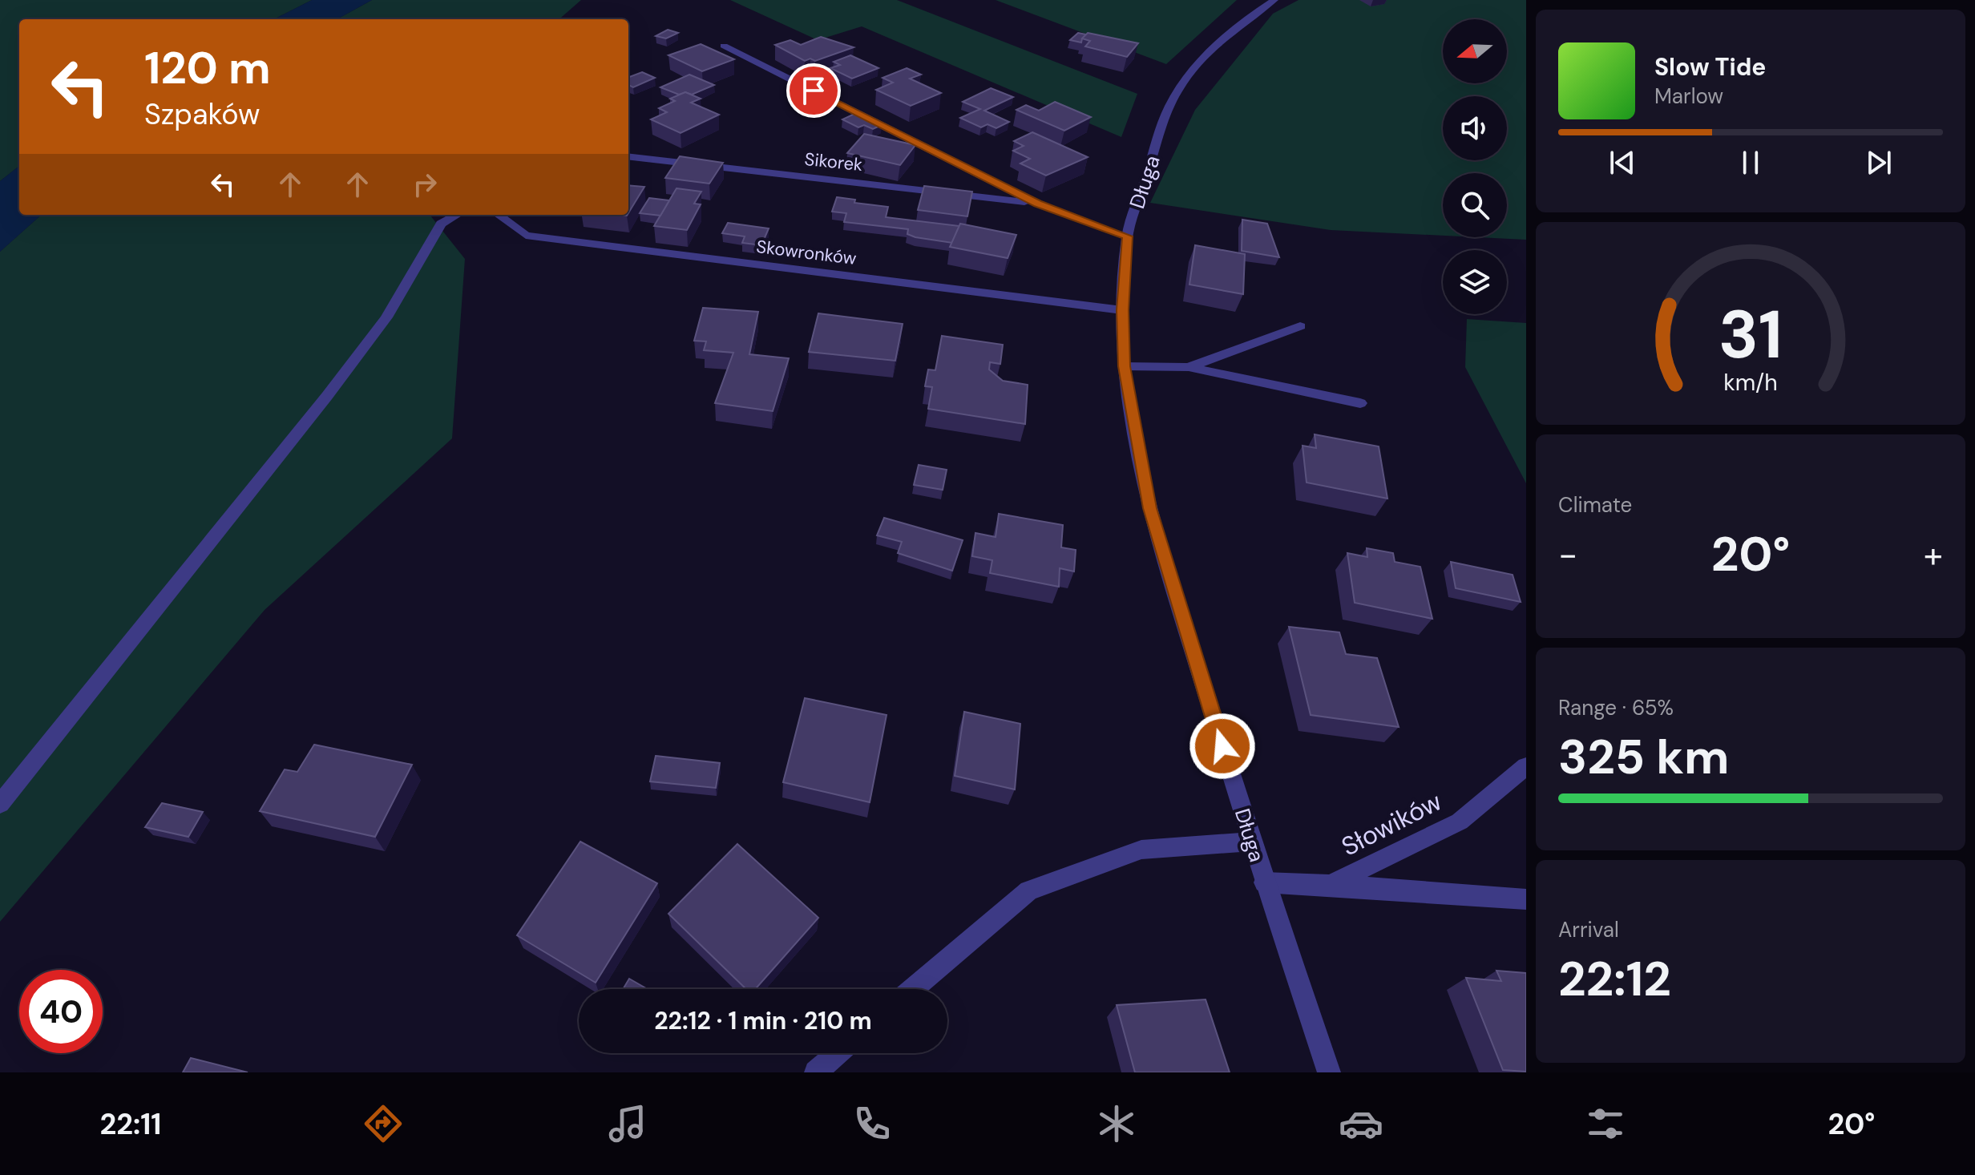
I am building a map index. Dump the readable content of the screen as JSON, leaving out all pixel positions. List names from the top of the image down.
{
  "streets": {
    "street": [
      "Sikorek",
      "Długa",
      "Skowronków",
      "Słowików"
    ]
  },
  "crossings": [
    ["Długa", "Skowronków"],
    ["Długa", "Słowików"]
  ],
  "north": "left",
  "page": {
    "turn": ["120 m", "Szpaków"],
    "song": ["Slow Tide", "Marlow"],
    "tile": [
      "Climate",
      ["Range · 65%", "325 km"],
      ["Arrival", "22:12"]
    ],
    "heat": ["−", "20°", "+"],
    "limit": "40",
    "trip": "22:12 · 1 min · 210 m",
    "tabs": ["22:11", "20°"],
    "gauge": ["31", "km/h"]
  }
}
